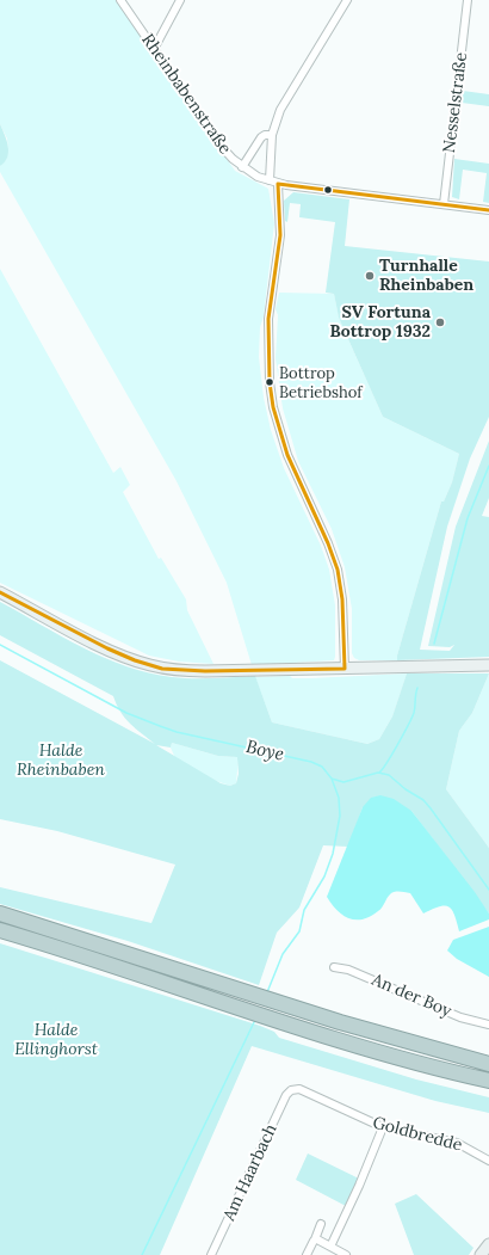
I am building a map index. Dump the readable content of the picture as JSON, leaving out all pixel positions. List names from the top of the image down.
{
  "streets": {
    "street": [
      "Rheinbabenstraße",
      "Nesselstraße",
      "An der Boy",
      "Goldbredde",
      "Am Haarbach"
    ]
  },
  "crossings": [
    ["Rheinbabenstraße", "Nesselstraße"],
    ["Goldbredde", "Am Haarbach"]
  ],
  "water": ["Boye"],
  "parks": ["Halde Rheinbaben", "Halde Ellinghorst"],
  "places": ["Turnhalle Rheinbaben", "SV Fortuna Bottrop 1932", "Bottrop Betriebshof"]
}
